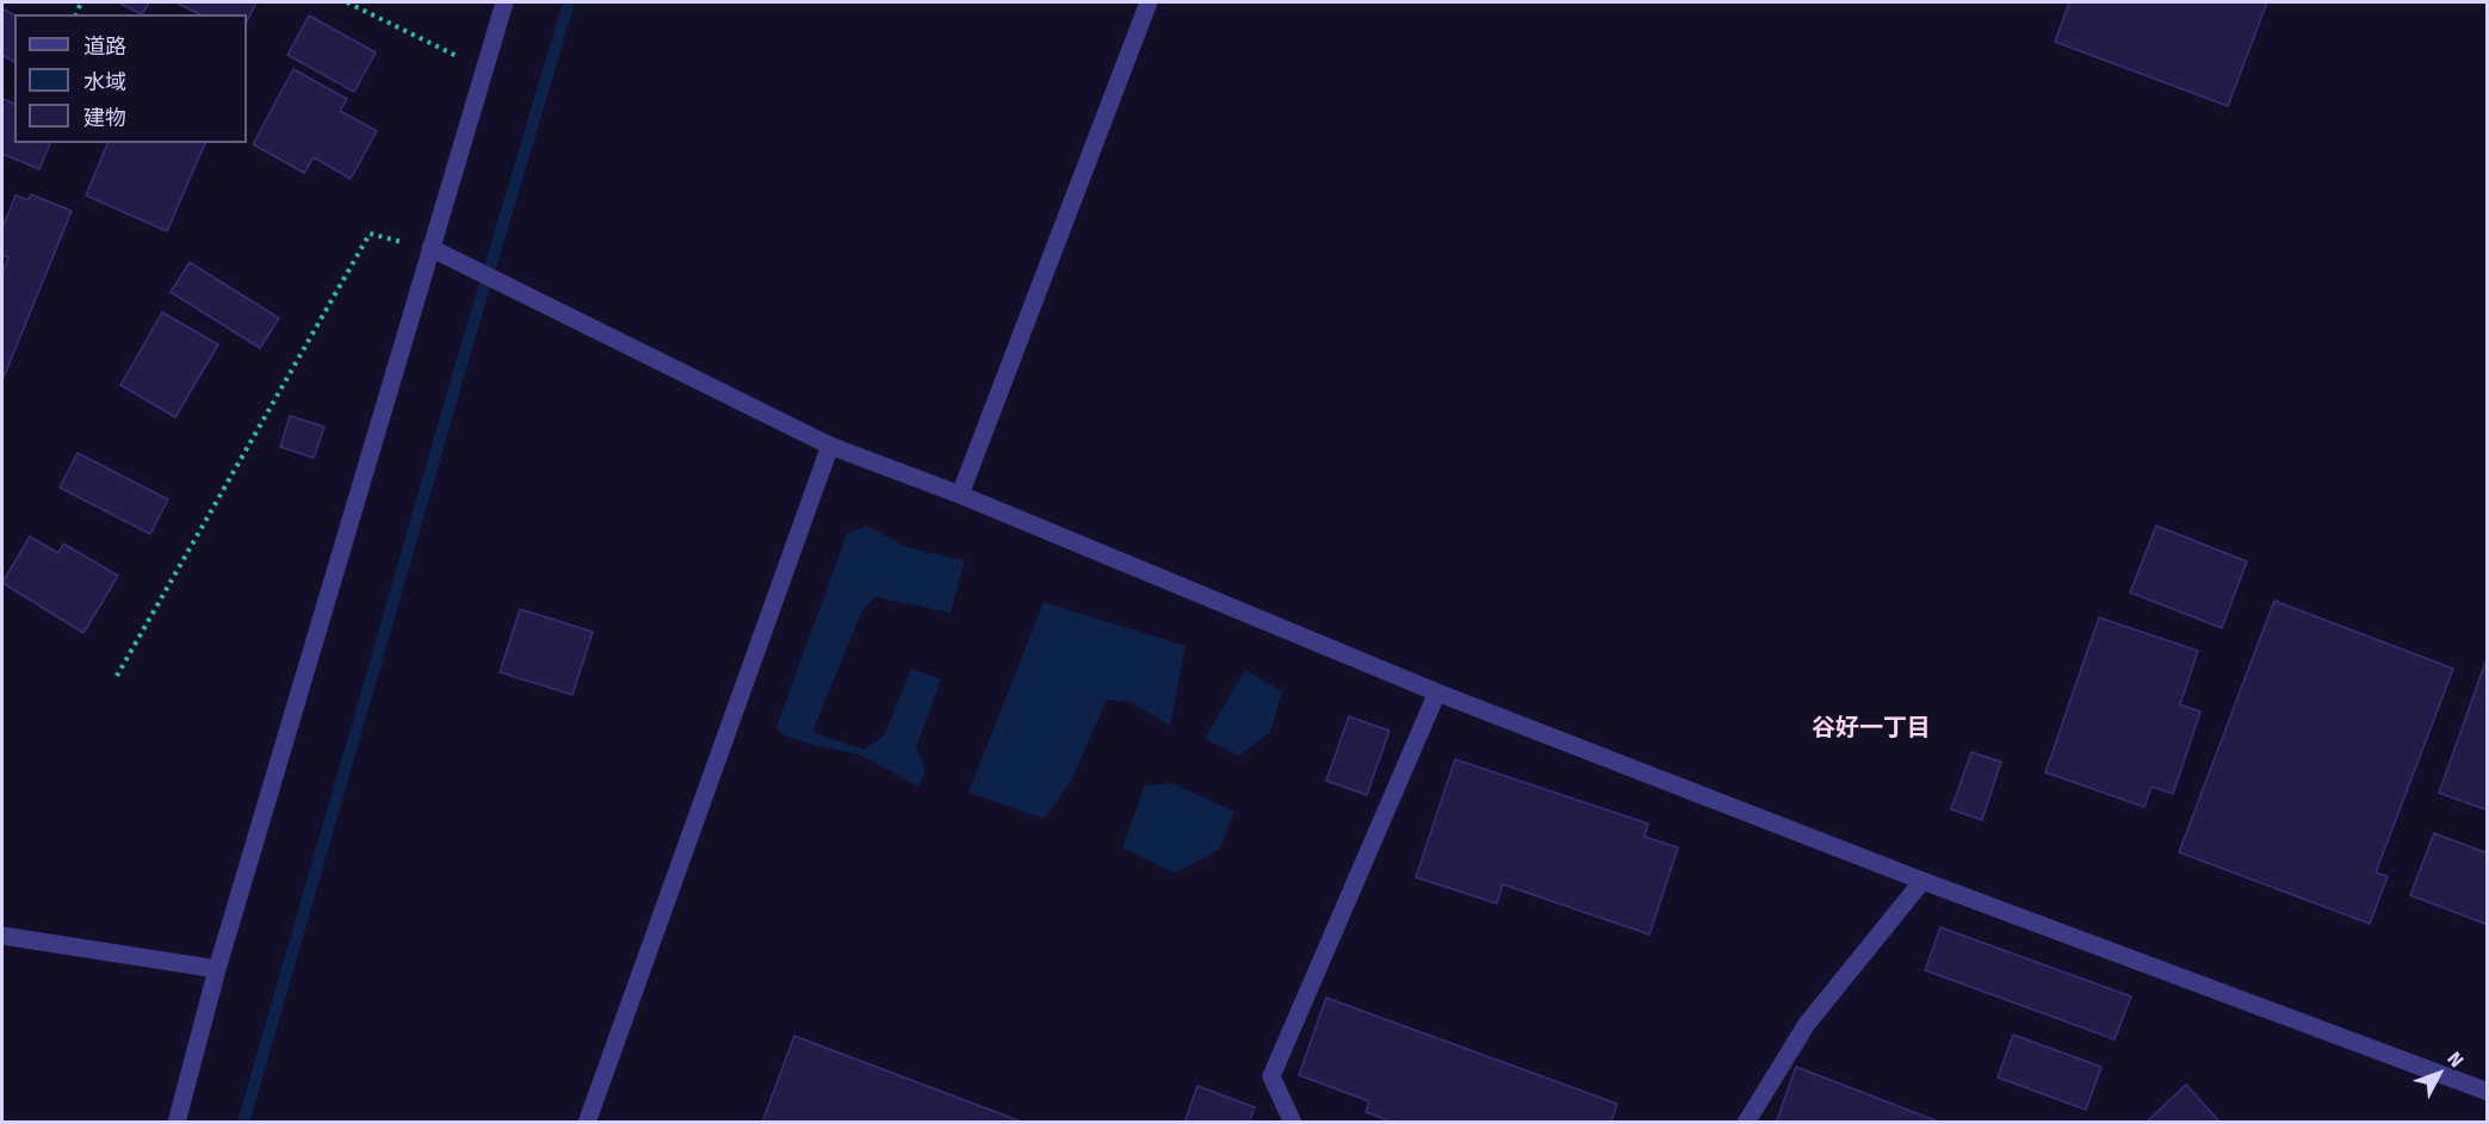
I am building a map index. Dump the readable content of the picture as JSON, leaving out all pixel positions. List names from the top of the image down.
{
  "districts": ["谷好一丁目"],
  "legend": ["道路", "水域", "建物"],
  "north": "top right"
}
